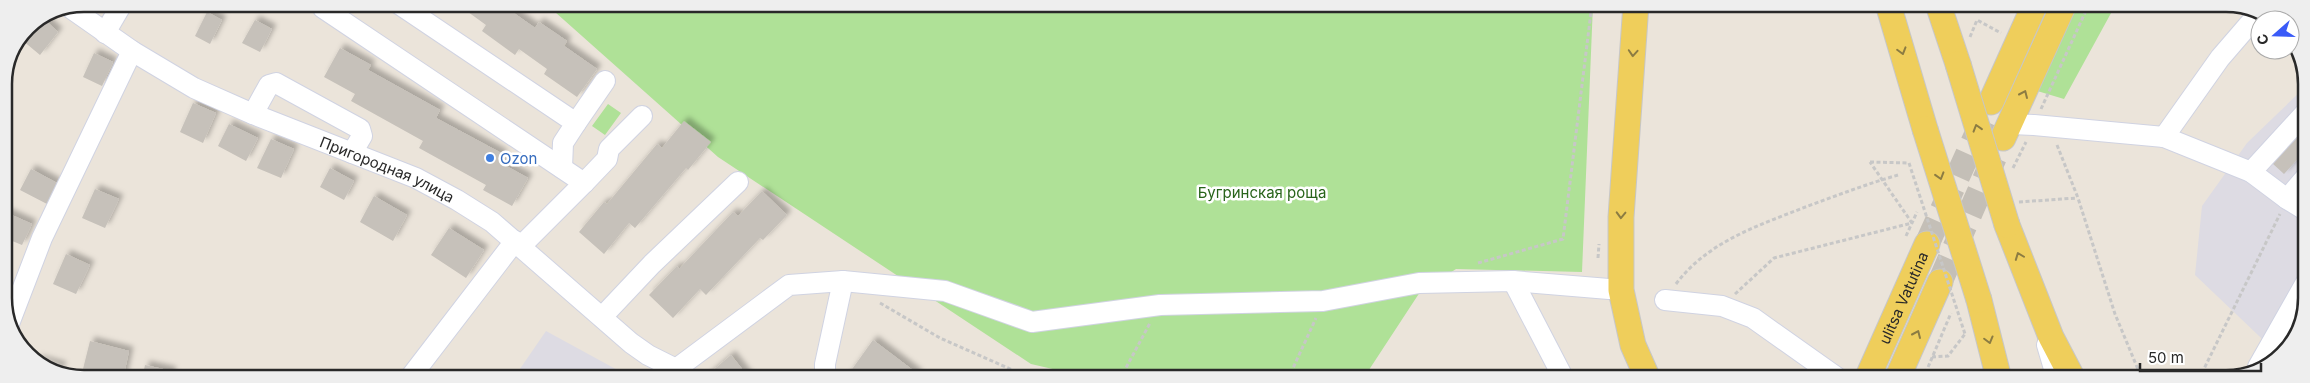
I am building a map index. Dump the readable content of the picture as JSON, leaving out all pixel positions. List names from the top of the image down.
{
  "streets": {
    "main road": ["ulitsa Vatutina"],
    "street": ["Пригородная улица"]
  },
  "parks": ["Бугринская роща"],
  "places": ["Ozon"],
  "scale_bar": "50 m",
  "north": "left"
}
